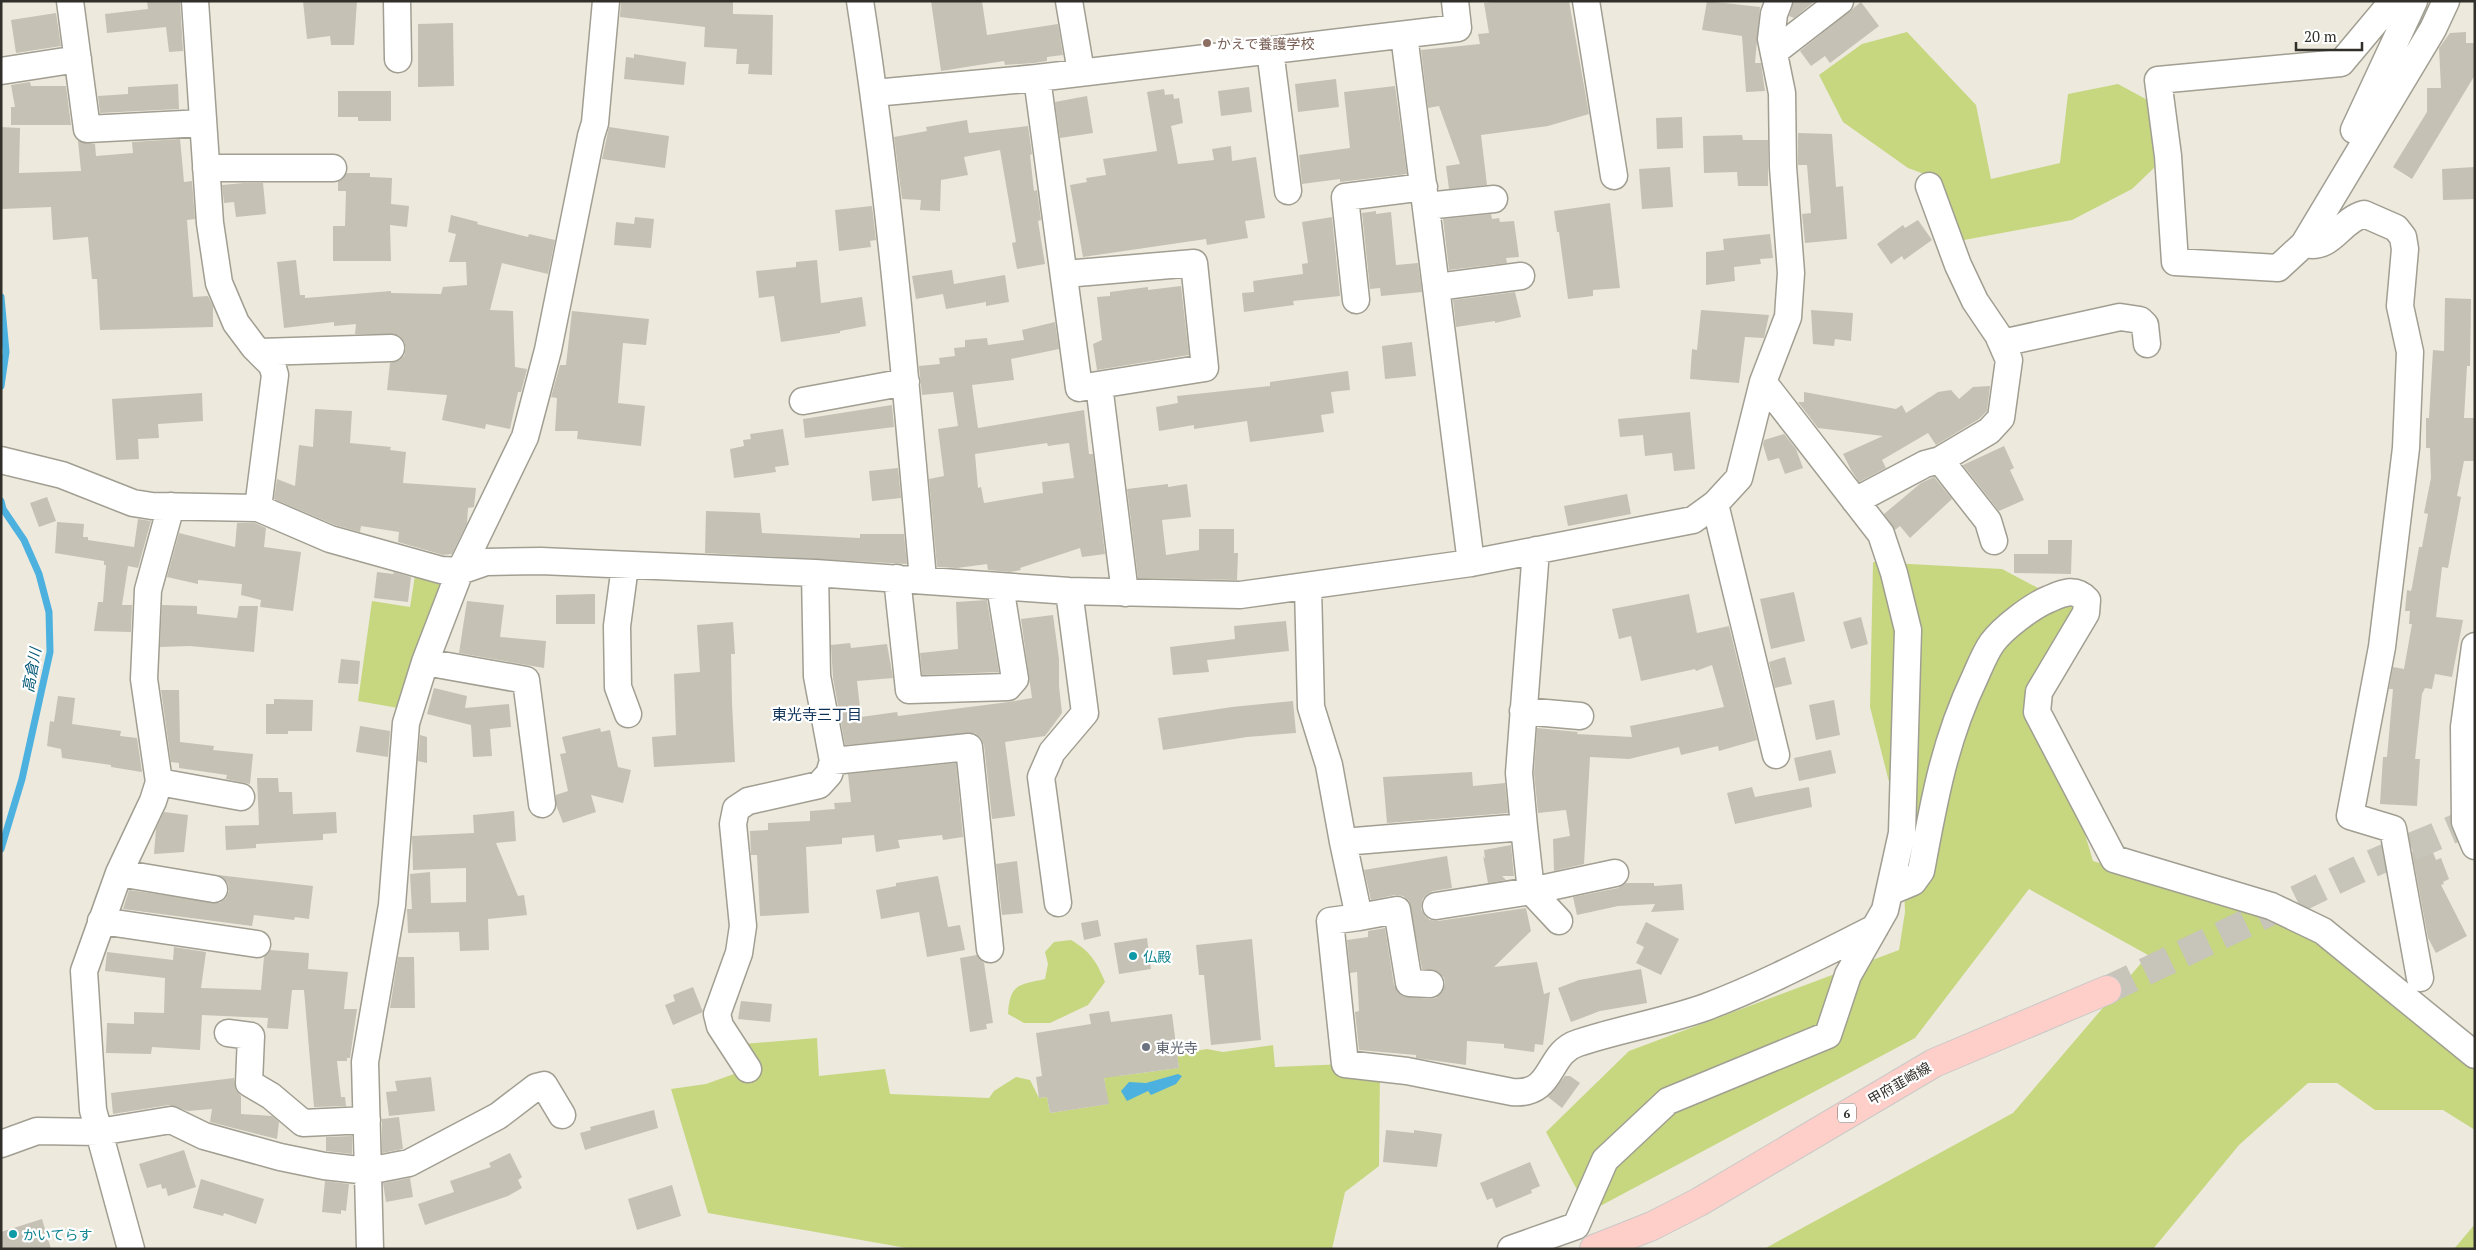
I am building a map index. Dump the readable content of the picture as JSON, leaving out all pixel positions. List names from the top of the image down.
{
  "streets": {
    "main road": ["甲府韮崎線", "6"]
  },
  "districts": ["東光寺三丁目"],
  "water": ["高倉川"],
  "places": [
    "かえで養護学校",
    "仏殿",
    "東光寺",
    "かいてらす"
  ],
  "scale_bar": "20 m"
}
